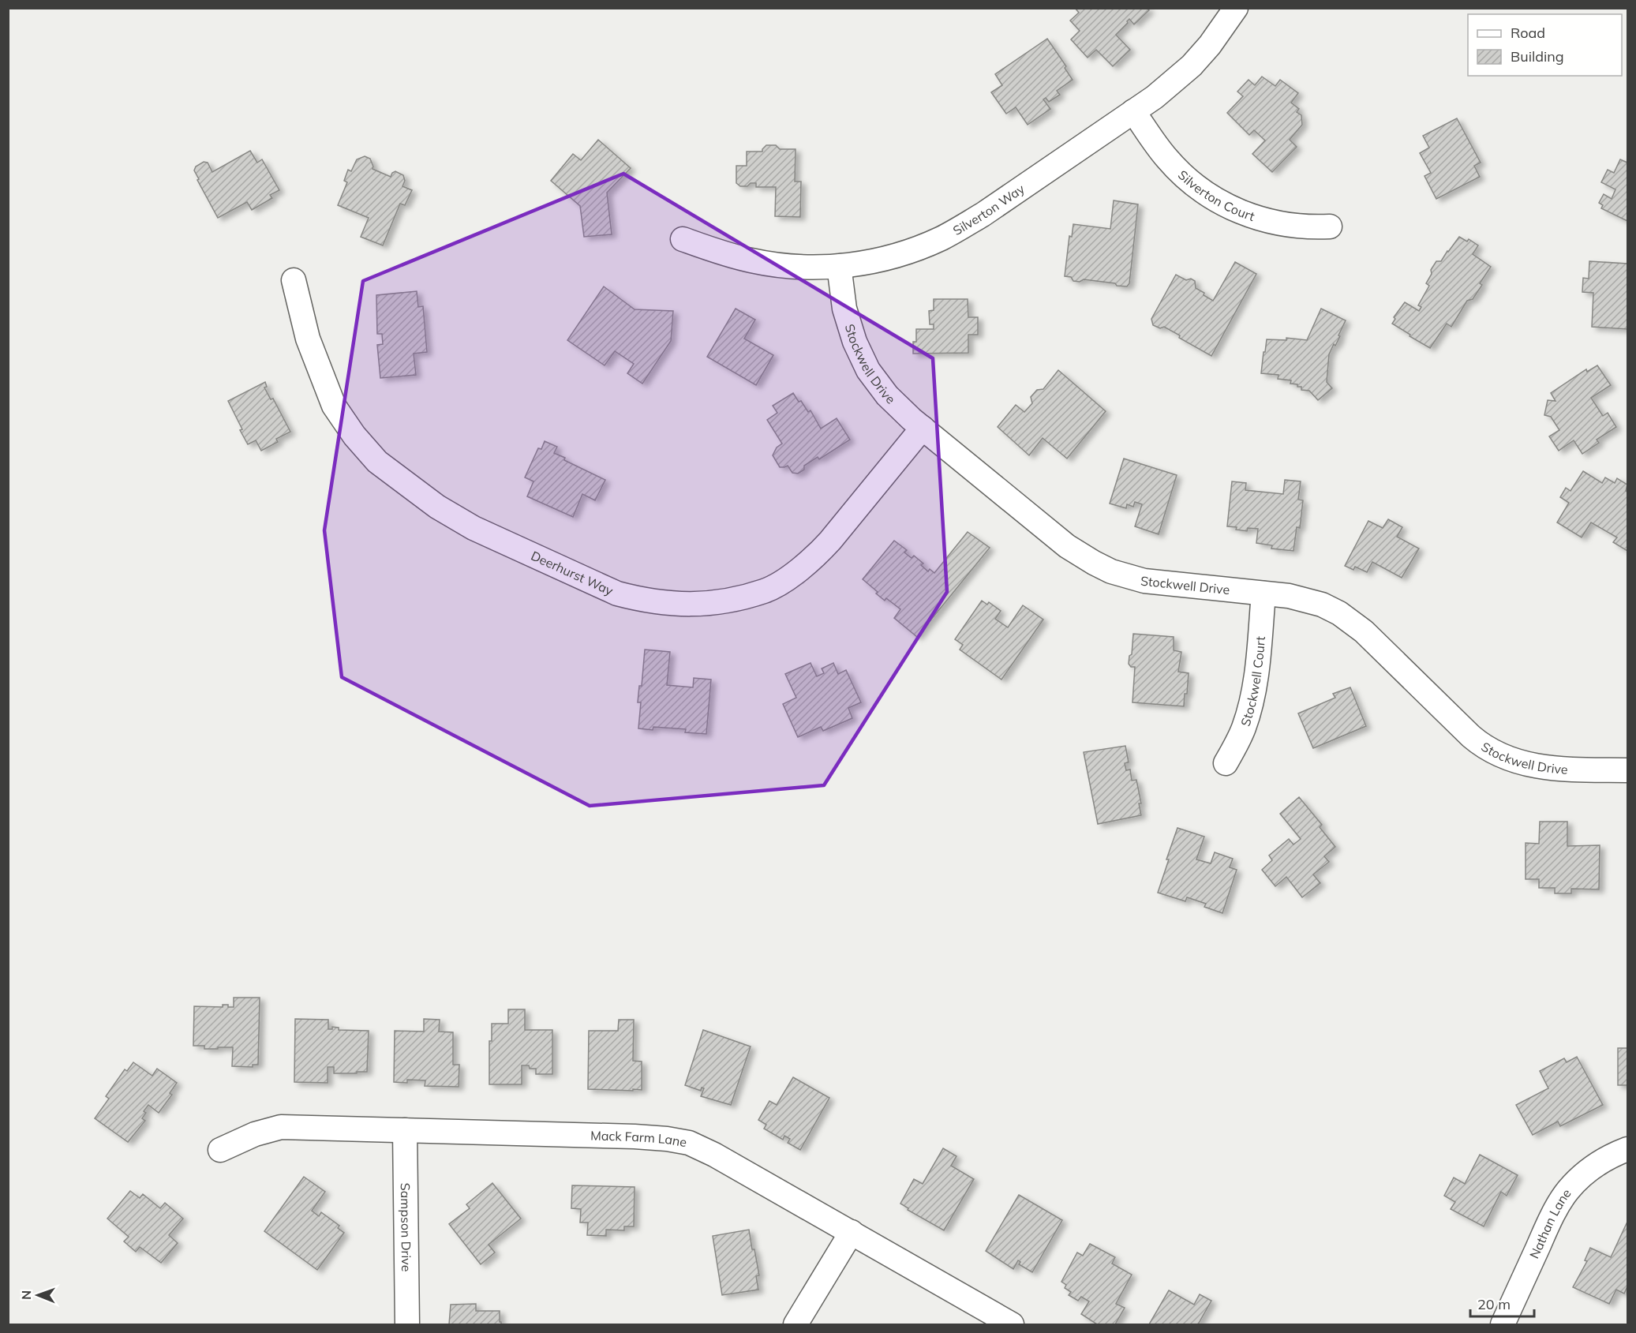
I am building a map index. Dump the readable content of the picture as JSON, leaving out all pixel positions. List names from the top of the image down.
{
  "streets": {
    "street": [
      "Silverton Court",
      "Silverton Way",
      "Stockwell Drive",
      "Deerhurst Way",
      "Stockwell Court",
      "Mack Farm Lane",
      "Nathan Lane",
      "Sampson Drive"
    ]
  },
  "crossings": [
    ["Silverton Court", "Silverton Way"],
    ["Silverton Way", "Stockwell Drive"],
    ["Stockwell Drive", "Deerhurst Way"],
    ["Stockwell Drive", "Stockwell Court"],
    ["Mack Farm Lane", "Sampson Drive"]
  ],
  "legend": ["Road", "Building"],
  "scale_bar": "20 m",
  "north": "left"
}
